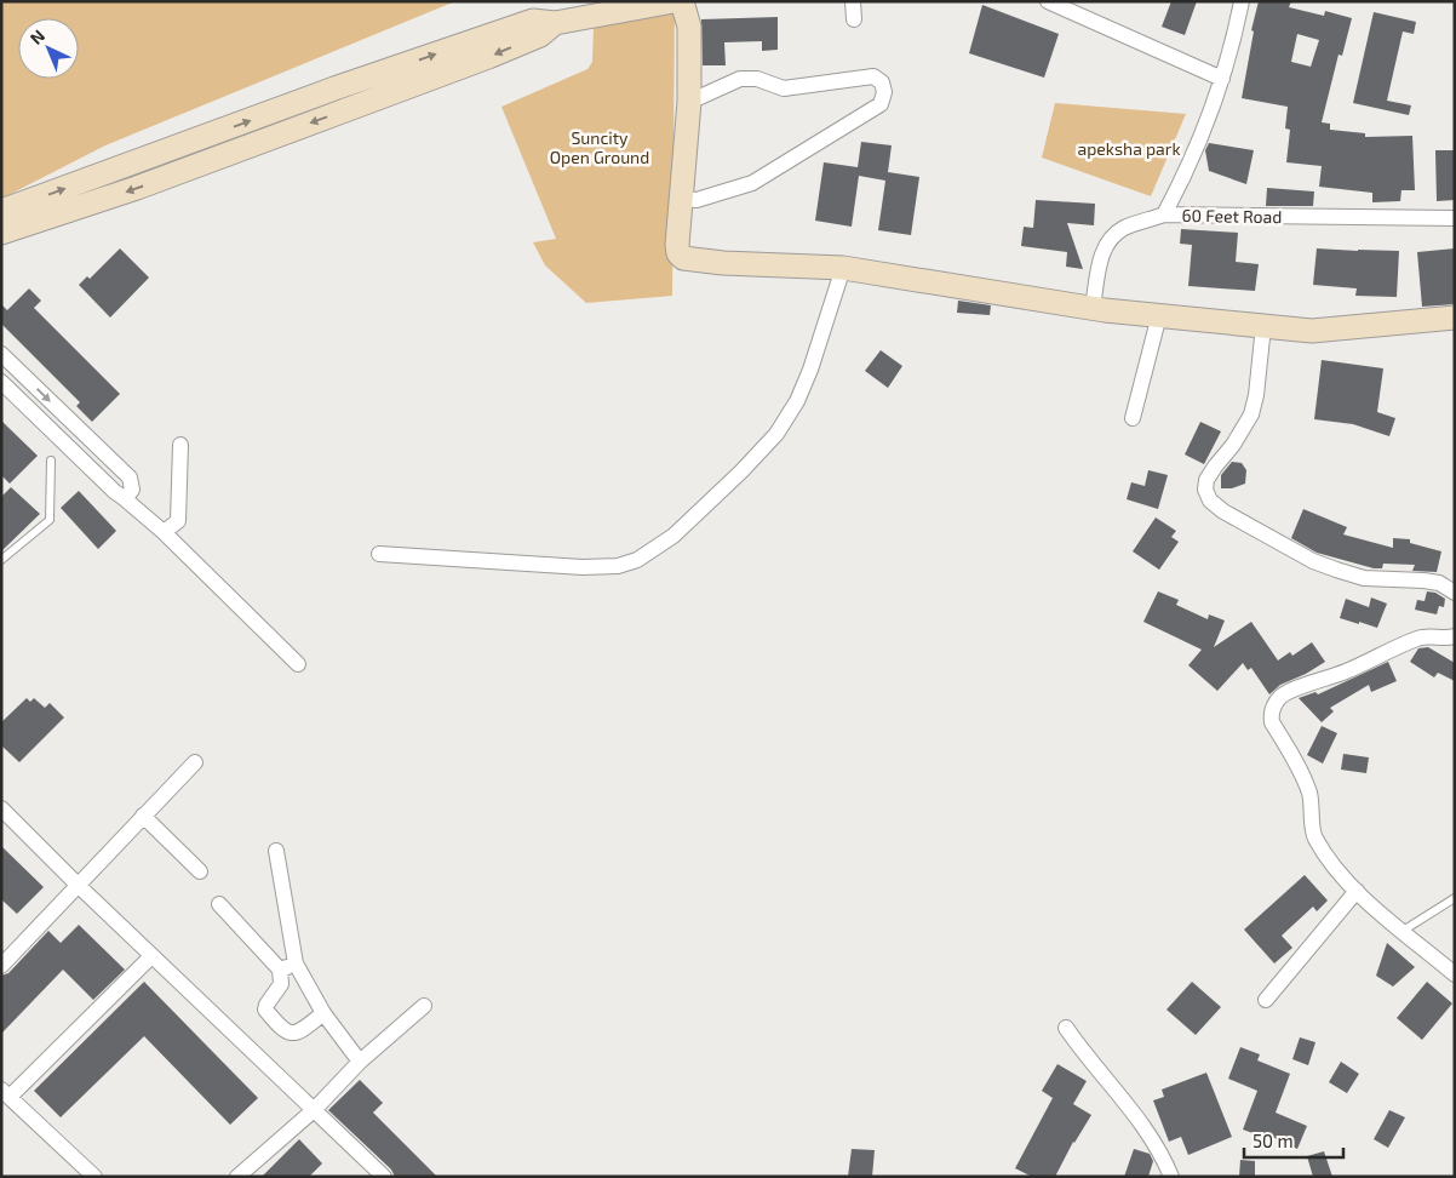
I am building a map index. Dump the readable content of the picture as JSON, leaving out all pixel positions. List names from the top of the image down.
{
  "streets": {
    "street": ["60 Feet Road"]
  },
  "parks": ["Suncity Open Ground", "apeksha park"],
  "scale_bar": "50 m",
  "north": "top left"
}
